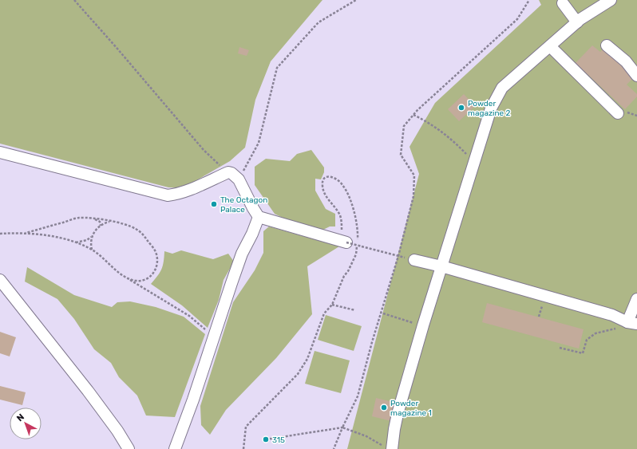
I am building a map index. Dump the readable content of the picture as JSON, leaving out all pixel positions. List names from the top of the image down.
{
  "places": [
    "Powder magazine 2",
    "The Octagon Palace",
    "Powder magazine 1",
    "315"
  ],
  "north": "top left"
}
